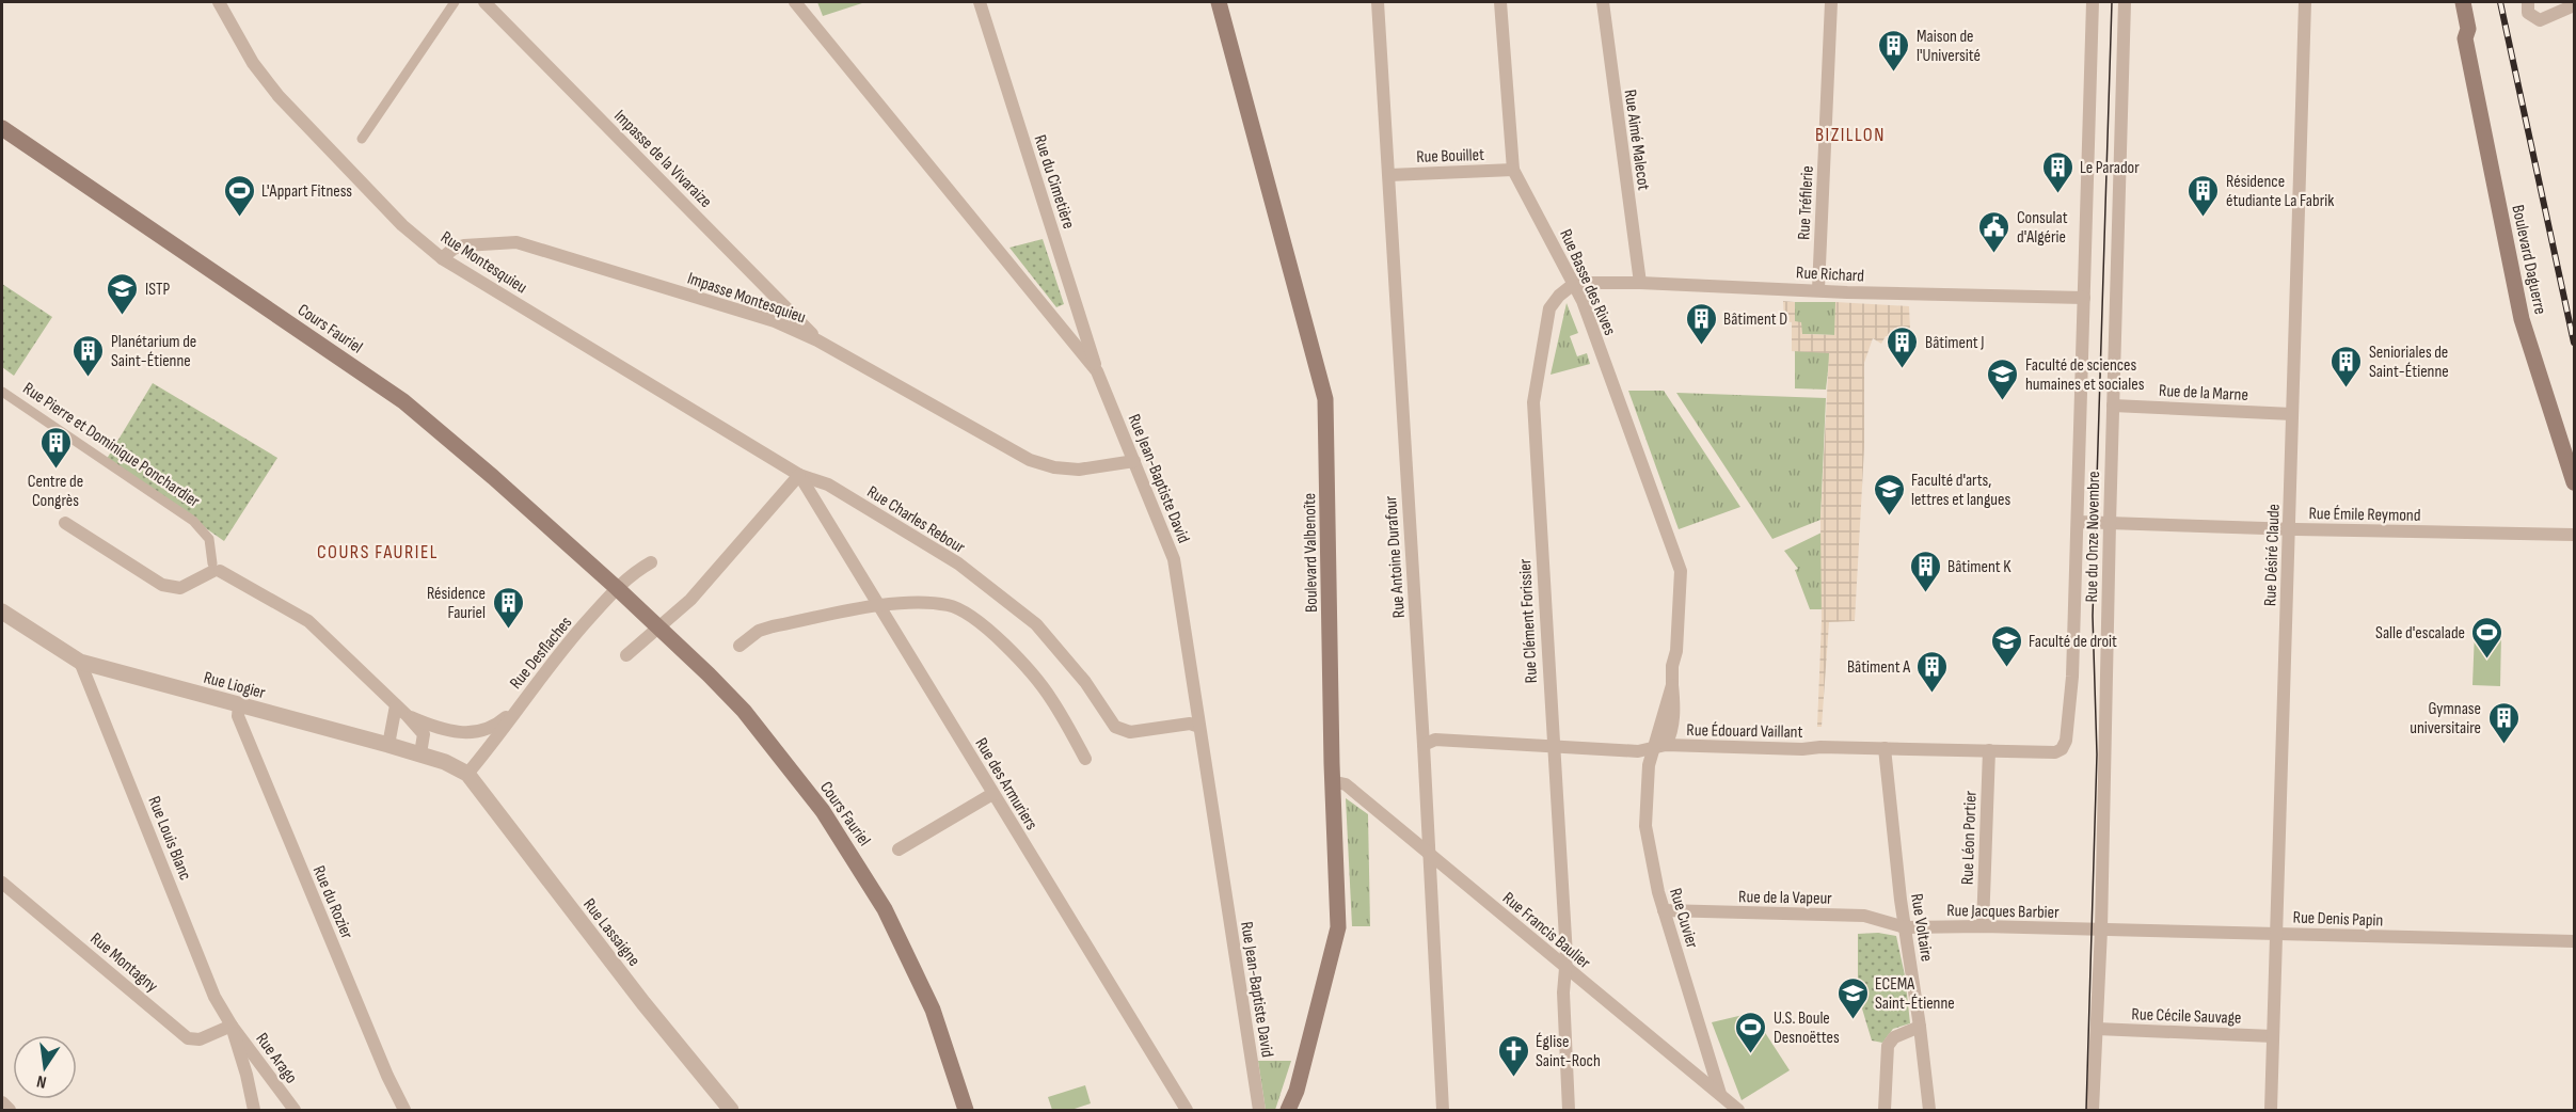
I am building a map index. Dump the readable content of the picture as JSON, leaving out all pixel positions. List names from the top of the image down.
{
  "streets": {
    "main road": ["Boulevard Daguerre", "Cours Fauriel", "Boulevard Valbenoîte"],
    "street": [
      "Rue Aimé Malecot",
      "Rue Bouillet",
      "Impasse de la Vivaraize",
      "Rue du Cimetière",
      "Rue Tréfilerie",
      "Rue Montesquieu",
      "Rue Richard",
      "Rue Basse des Rives",
      "Impasse Montesquieu",
      "Rue de la Marne",
      "Rue Pierre et Dominique Ponchardier",
      "Rue Jean-Baptiste David",
      "Rue Émile Reymond",
      "Rue Charles Rebour",
      "Rue du Onze Novembre",
      "Rue Désiré Claude",
      "Rue Antoine Durafour",
      "Rue Clément Forissier",
      "Rue Desflaches",
      "Rue Liogier",
      "Rue Édouard Vaillant",
      "Rue des Armuriers",
      "Rue Louis Blanc",
      "Rue Léon Portier",
      "Rue de la Vapeur",
      "Rue du Rozier",
      "Rue Jacques Barbier",
      "Rue Cuvier",
      "Rue Denis Papin",
      "Rue Voltaire",
      "Rue Francis Baulier",
      "Rue Lassaigne",
      "Rue Montagny",
      "Rue Cécile Sauvage",
      "Rue Arago"
    ]
  },
  "crossings": [
    ["Rue Aimé Malecot", "Rue Richard"],
    ["Rue Bouillet", "Rue Basse des Rives"],
    ["Rue Bouillet", "Rue Antoine Durafour"],
    ["Impasse de la Vivaraize", "Impasse Montesquieu"],
    ["Rue du Cimetière", "Rue Jean-Baptiste David"],
    ["Rue Tréfilerie", "Rue Richard"],
    ["Rue Montesquieu", "Impasse Montesquieu"],
    ["Rue Montesquieu", "Rue Charles Rebour"],
    ["Rue Montesquieu", "Rue des Armuriers"],
    ["Rue Richard", "Rue Basse des Rives"],
    ["Rue Richard", "Rue du Onze Novembre"],
    ["Rue Richard", "Rue Clément Forissier"],
    ["Rue Basse des Rives", "Rue Clément Forissier"],
    ["Rue Basse des Rives", "Rue Cuvier"],
    ["Impasse Montesquieu", "Rue Jean-Baptiste David"],
    ["Cours Fauriel", "Rue Desflaches"],
    ["Rue de la Marne", "Rue du Onze Novembre"],
    ["Rue de la Marne", "Rue Désiré Claude"],
    ["Rue Jean-Baptiste David", "Rue Charles Rebour"],
    ["Rue Émile Reymond", "Rue du Onze Novembre"],
    ["Rue Émile Reymond", "Rue Désiré Claude"],
    ["Rue Charles Rebour", "Rue des Armuriers"],
    ["Rue du Onze Novembre", "Rue Édouard Vaillant"],
    ["Rue du Onze Novembre", "Rue Jacques Barbier"],
    ["Rue du Onze Novembre", "Rue Denis Papin"],
    ["Rue du Onze Novembre", "Rue Cécile Sauvage"],
    ["Boulevard Valbenoîte", "Rue Francis Baulier"],
    ["Rue Désiré Claude", "Rue Denis Papin"],
    ["Rue Désiré Claude", "Rue Cécile Sauvage"],
    ["Rue Antoine Durafour", "Rue Édouard Vaillant"],
    ["Rue Antoine Durafour", "Rue Francis Baulier"],
    ["Rue Clément Forissier", "Rue Édouard Vaillant"],
    ["Rue Clément Forissier", "Rue Francis Baulier"],
    ["Rue Desflaches", "Rue Liogier"],
    ["Rue Desflaches", "Rue Lassaigne"],
    ["Rue Liogier", "Rue Louis Blanc"],
    ["Rue Liogier", "Rue du Rozier"],
    ["Rue Liogier", "Rue Lassaigne"],
    ["Rue Édouard Vaillant", "Rue Léon Portier"],
    ["Rue Édouard Vaillant", "Rue Cuvier"],
    ["Rue Édouard Vaillant", "Rue Voltaire"],
    ["Rue Louis Blanc", "Rue Montagny"],
    ["Rue Louis Blanc", "Rue Arago"],
    ["Rue Léon Portier", "Rue Jacques Barbier"],
    ["Rue de la Vapeur", "Rue Jacques Barbier"],
    ["Rue de la Vapeur", "Rue Cuvier"],
    ["Rue de la Vapeur", "Rue Voltaire"],
    ["Rue Jacques Barbier", "Rue Denis Papin"],
    ["Rue Jacques Barbier", "Rue Voltaire"],
    ["Rue Cuvier", "Rue Francis Baulier"],
    ["Rue Montagny", "Rue Arago"]
  ],
  "districts": ["BIZILLON", "COURS FAURIEL"],
  "places": {
    "building": [
      "Maison de l'Université",
      "Le Parador",
      "Résidence étudiante La Fabrik",
      "Bâtiment D",
      "Bâtiment J",
      "Planétarium de Saint-Étienne",
      "Senioriales de Saint-Étienne",
      "Centre de Congrès",
      "Bâtiment K",
      "Résidence Fauriel",
      "Bâtiment A",
      "Gymnase universitaire"
    ],
    "sports": ["L'Appart Fitness", "Salle d'escalade", "U.S. Boule Desnoëttes"],
    "public building": ["Consulat d'Algérie"],
    "school or university": [
      "ISTP",
      "Faculté de sciences humaines et sociales",
      "Faculté d'arts, lettres et langues",
      "Faculté de droit",
      "ECEMA Saint-Étienne"
    ],
    "church": ["Église Saint-Roch"]
  },
  "north": "bottom"
}
